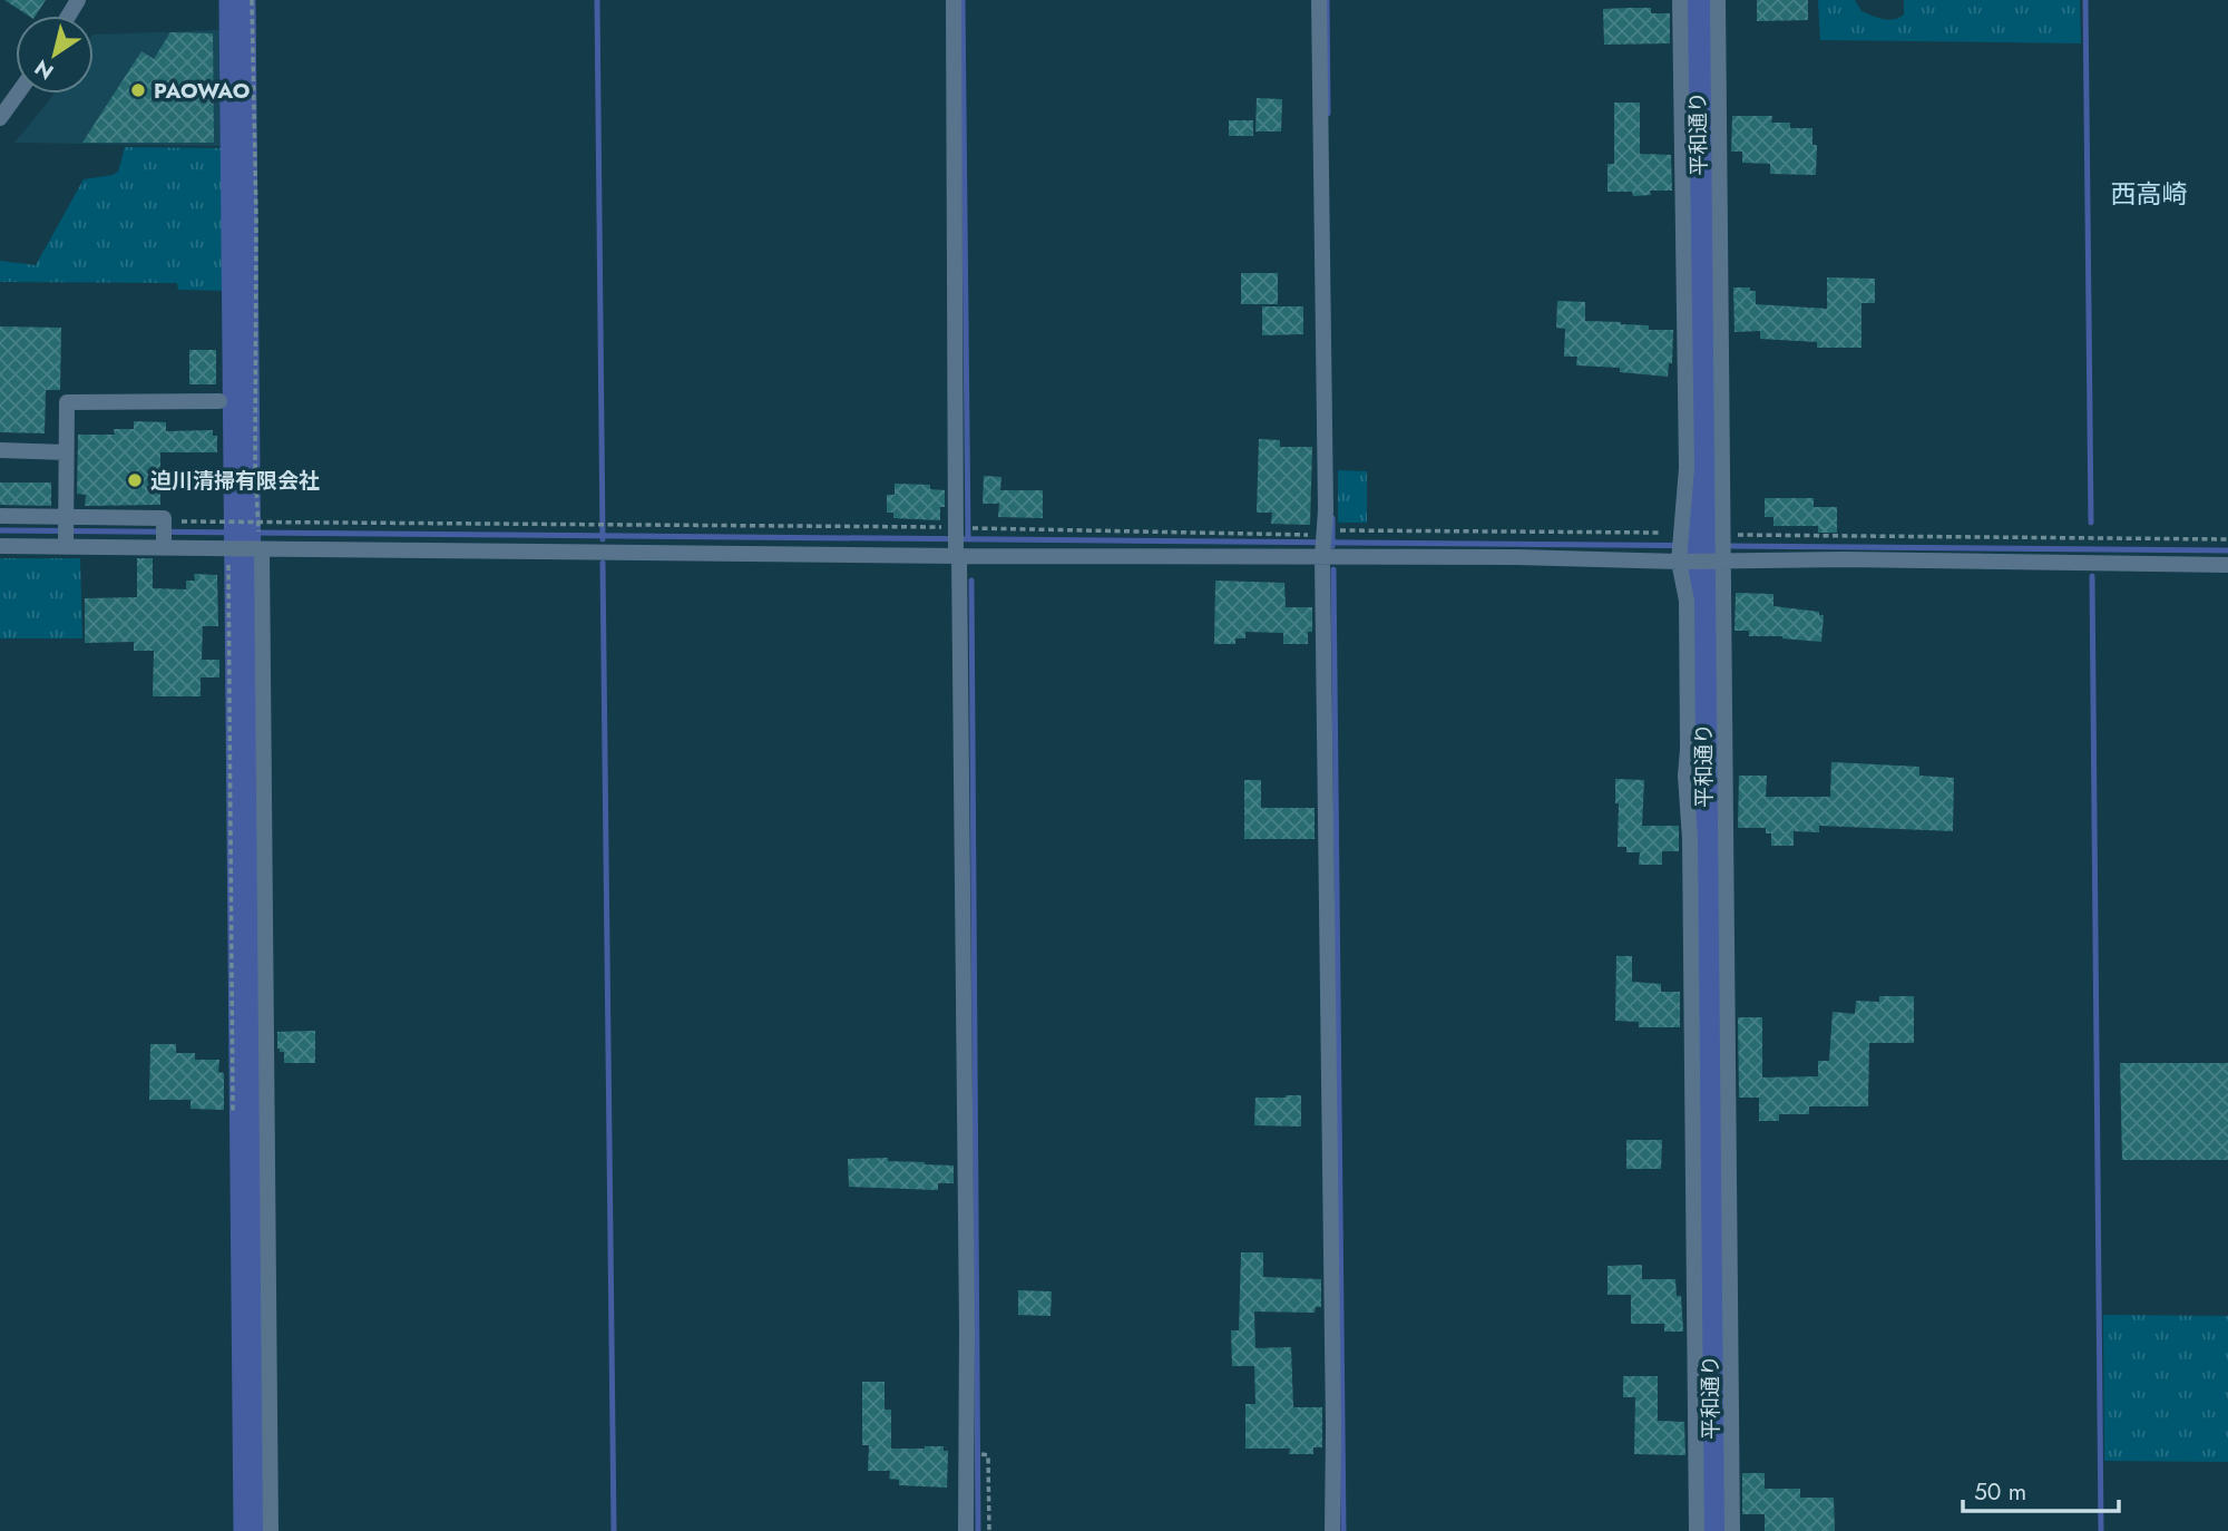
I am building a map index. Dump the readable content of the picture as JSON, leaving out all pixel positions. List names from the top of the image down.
{
  "streets": {
    "street": ["平和通り"]
  },
  "districts": ["西高崎"],
  "places": ["PAOWAO", "迫川清掃有限会社"],
  "scale_bar": "50 m",
  "north": "bottom left"
}
